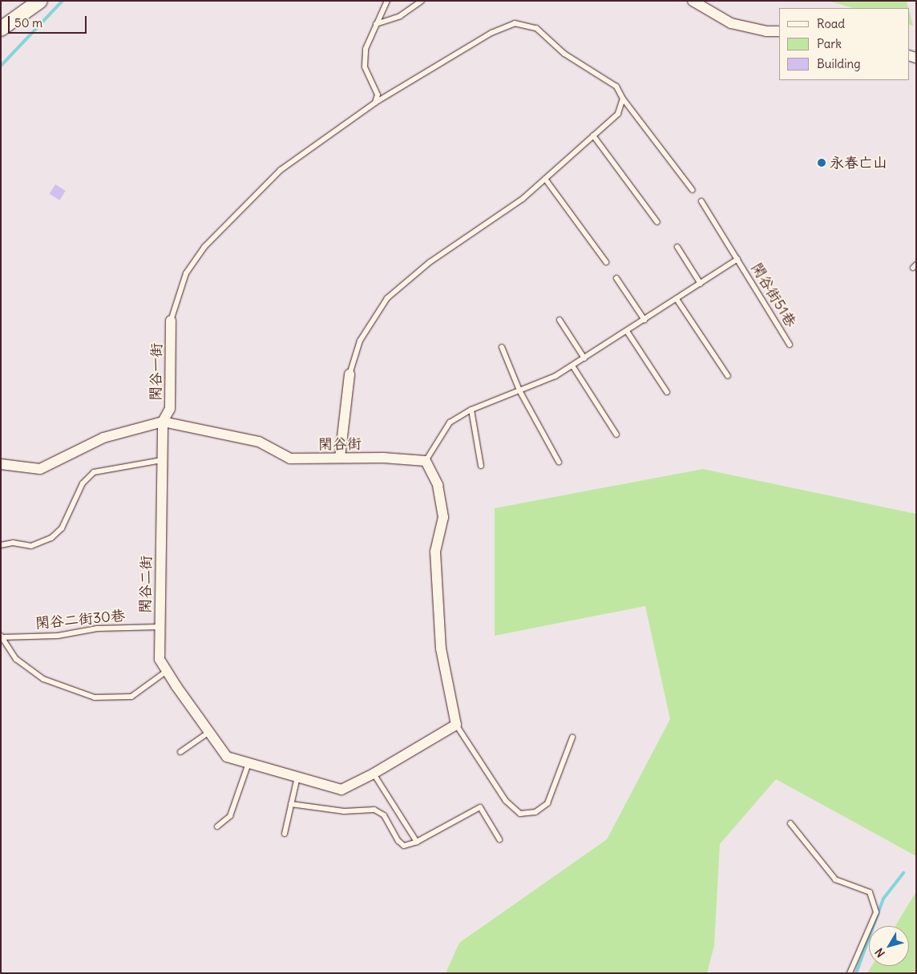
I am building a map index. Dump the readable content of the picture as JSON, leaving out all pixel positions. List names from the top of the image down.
{
  "streets": {
    "street": ["閑谷一街", "閑谷街", "閑谷二街"],
    "lane": ["閑谷街51巷", "閑谷二街30巷"]
  },
  "crossings": [
    ["閑谷街51巷", "閑谷街"],
    ["閑谷一街", "閑谷街"],
    ["閑谷一街", "閑谷二街"],
    ["閑谷街", "閑谷二街"],
    ["閑谷二街", "閑谷二街30巷"]
  ],
  "places": ["永春亡山"],
  "legend": ["Road", "Park", "Building"],
  "scale_bar": "50 m",
  "north": "bottom left"
}
